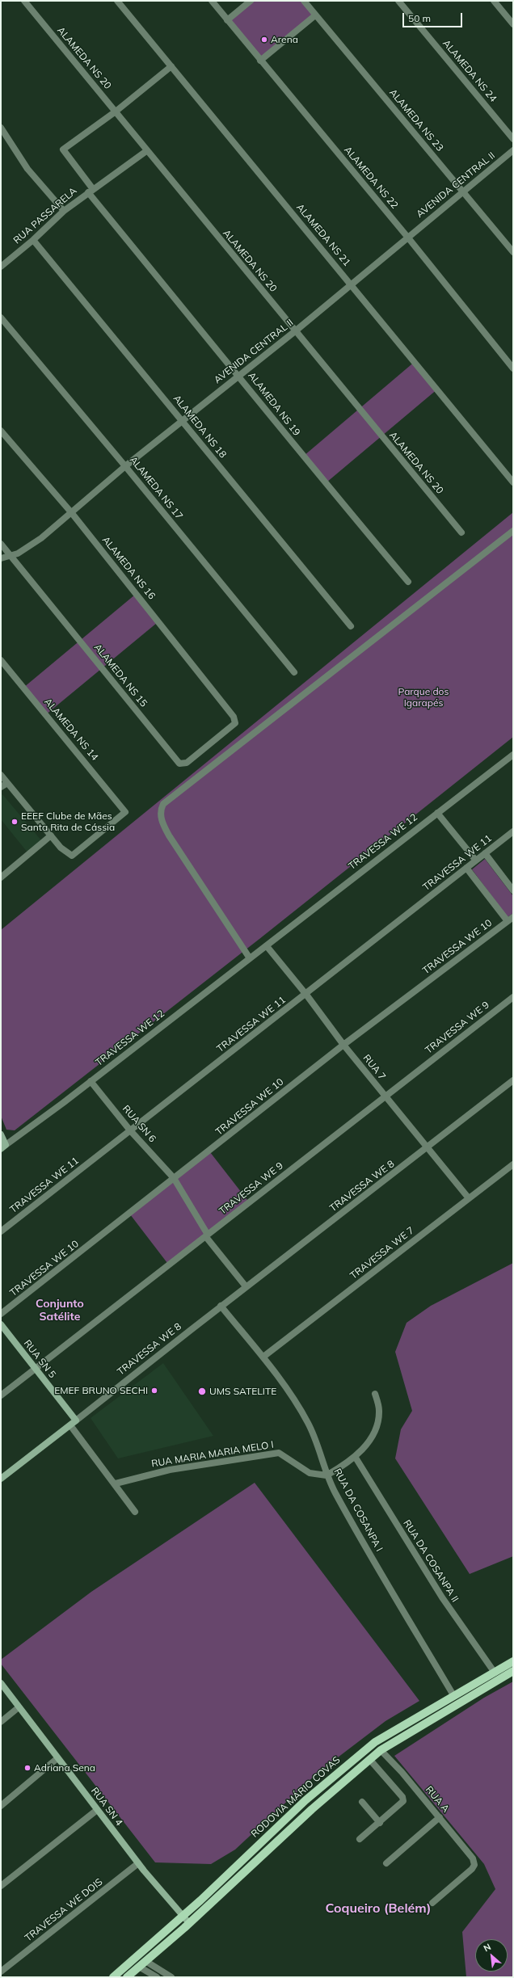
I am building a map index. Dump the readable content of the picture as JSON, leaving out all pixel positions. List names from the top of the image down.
{
  "streets": {
    "main road": ["RUA SN 5", "RODOVIA MÁRIO COVAS", "RUA SN 4"],
    "street": [
      "ALAMEDA NS 20",
      "ALAMEDA NS 24",
      "ALAMEDA NS 23",
      "ALAMEDA NS 22",
      "AVENIDA CENTRAL II",
      "RUA PASSARELA",
      "ALAMEDA NS 21",
      "ALAMEDA NS 19",
      "ALAMEDA NS 18",
      "ALAMEDA NS 17",
      "ALAMEDA NS 16",
      "ALAMEDA NS 15",
      "ALAMEDA NS 14",
      "TRAVESSA WE 12",
      "TRAVESSA WE 11",
      "TRAVESSA WE 10",
      "TRAVESSA WE 9",
      "RUA 7",
      "RUA SN 6",
      "TRAVESSA WE 8",
      "TRAVESSA WE 7",
      "RUA MARIA MARIA MELO I",
      "RUA DA COSANPA I",
      "RUA DA COSANPA II",
      "RUA A",
      "TRAVESSA WE DOIS"
    ]
  },
  "crossings": [
    ["ALAMEDA NS 20", "AVENIDA CENTRAL II"],
    ["ALAMEDA NS 20", "RUA PASSARELA"],
    ["ALAMEDA NS 20", "ALAMEDA NS 19"],
    ["ALAMEDA NS 23", "AVENIDA CENTRAL II"],
    ["ALAMEDA NS 22", "AVENIDA CENTRAL II"],
    ["AVENIDA CENTRAL II", "ALAMEDA NS 21"],
    ["AVENIDA CENTRAL II", "ALAMEDA NS 19"],
    ["AVENIDA CENTRAL II", "ALAMEDA NS 18"],
    ["AVENIDA CENTRAL II", "ALAMEDA NS 17"],
    ["AVENIDA CENTRAL II", "ALAMEDA NS 16"],
    ["AVENIDA CENTRAL II", "ALAMEDA NS 15"],
    ["RUA PASSARELA", "ALAMEDA NS 19"],
    ["RUA PASSARELA", "ALAMEDA NS 18"],
    ["ALAMEDA NS 16", "ALAMEDA NS 15"],
    ["TRAVESSA WE 12", "RUA 7"],
    ["TRAVESSA WE 12", "RUA SN 6"],
    ["TRAVESSA WE 11", "RUA 7"],
    ["TRAVESSA WE 11", "RUA SN 6"],
    ["TRAVESSA WE 10", "RUA 7"],
    ["TRAVESSA WE 10", "RUA SN 6"],
    ["TRAVESSA WE 9", "RUA 7"],
    ["TRAVESSA WE 9", "RUA SN 6"],
    ["TRAVESSA WE 9", "RUA SN 5"],
    ["RUA 7", "TRAVESSA WE 8"],
    ["RUA 7", "TRAVESSA WE 7"],
    ["TRAVESSA WE 8", "RUA SN 5"],
    ["TRAVESSA WE 8", "RUA DA COSANPA I"],
    ["TRAVESSA WE 7", "RUA DA COSANPA I"],
    ["RUA MARIA MARIA MELO I", "RUA DA COSANPA I"],
    ["RUA DA COSANPA I", "RODOVIA MÁRIO COVAS"],
    ["RUA DA COSANPA II", "RODOVIA MÁRIO COVAS"],
    ["RODOVIA MÁRIO COVAS", "RUA A"],
    ["RODOVIA MÁRIO COVAS", "RUA SN 4"],
    ["RUA SN 4", "TRAVESSA WE DOIS"]
  ],
  "districts": ["Conjunto Satélite", "Coqueiro (Belém)"],
  "parks": ["Parque dos Igarapés"],
  "places": [
    "Arena",
    "EEEF Clube de Mães Santa Rita de Cássia",
    "EMEF BRUNO SECHI",
    "UMS SATELITE",
    "Adriana Sena"
  ],
  "scale_bar": "50 m",
  "north": "top left"
}
